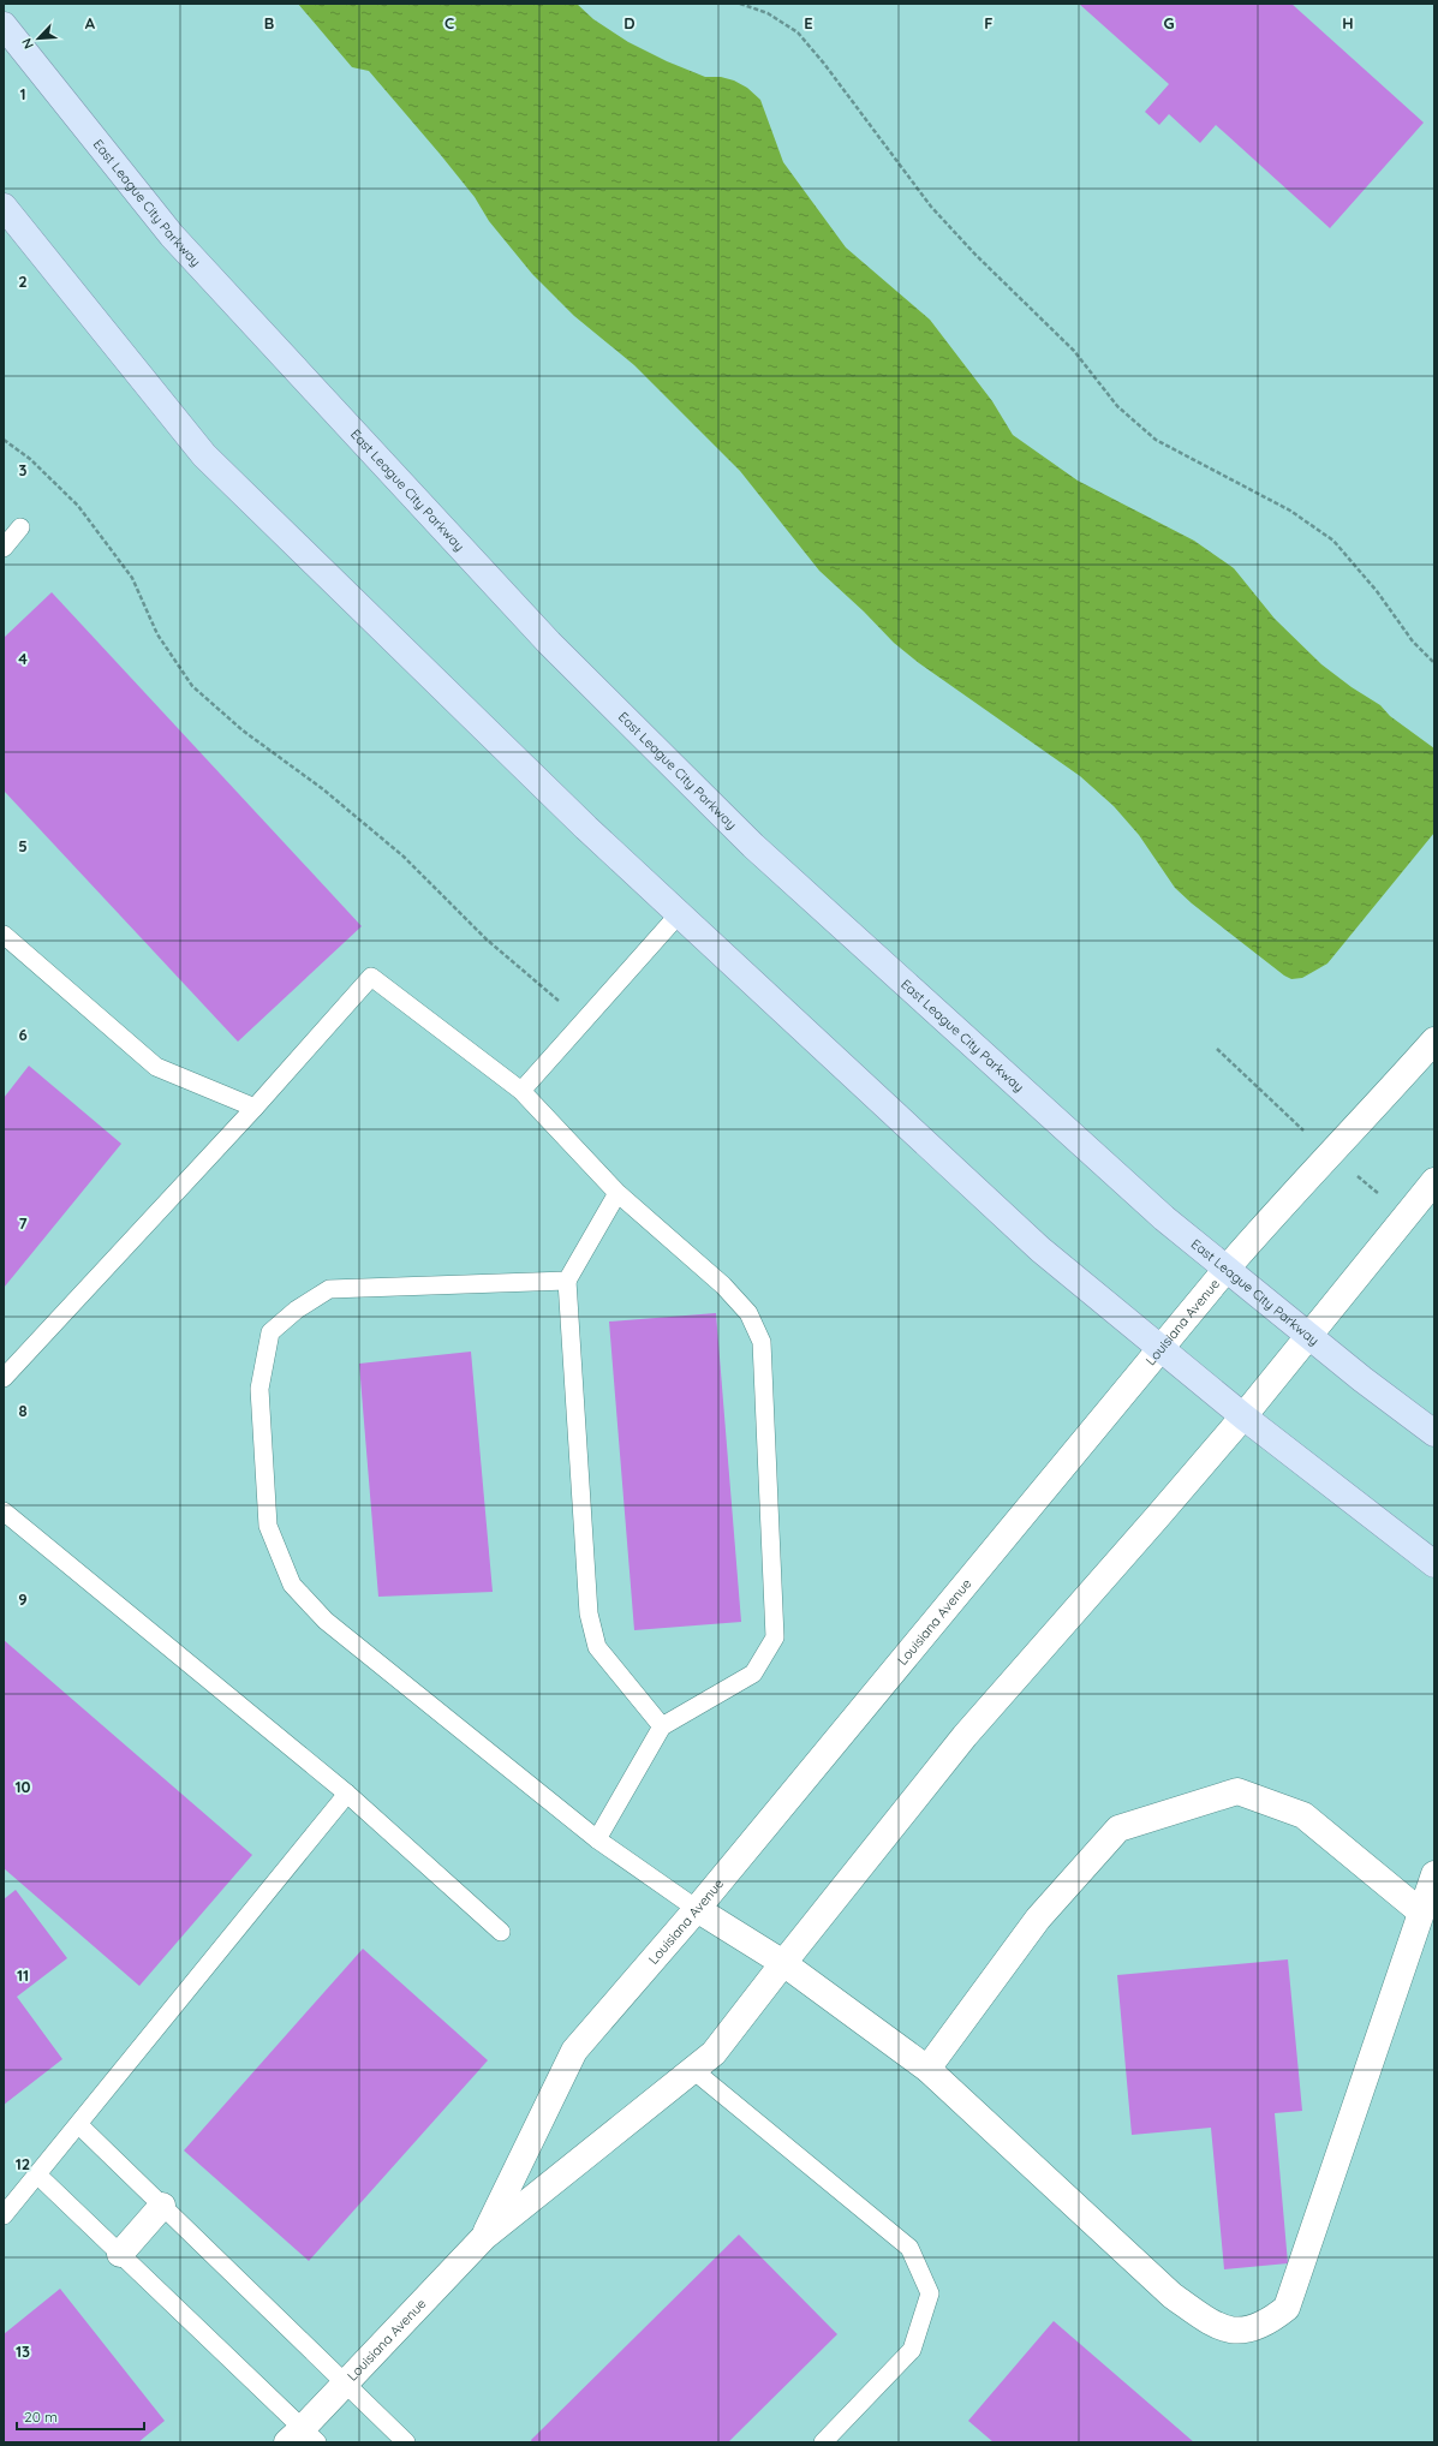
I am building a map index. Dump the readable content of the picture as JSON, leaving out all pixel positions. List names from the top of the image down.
{
  "streets": {
    "main road": ["East League City Parkway"],
    "street": ["Louisiana Avenue"]
  },
  "crossings": [
    ["East League City Parkway", "Louisiana Avenue"]
  ],
  "scale_bar": "20 m",
  "north": "bottom left",
  "grid": {
    "columns": [
      "A",
      "B",
      "C",
      "D",
      "E",
      "F",
      "G",
      "H"
    ],
    "rows": [
      "1",
      "2",
      "3",
      "4",
      "5",
      "6",
      "7",
      "8",
      "9",
      "10",
      "11",
      "12",
      "13"
    ]
  }
}
